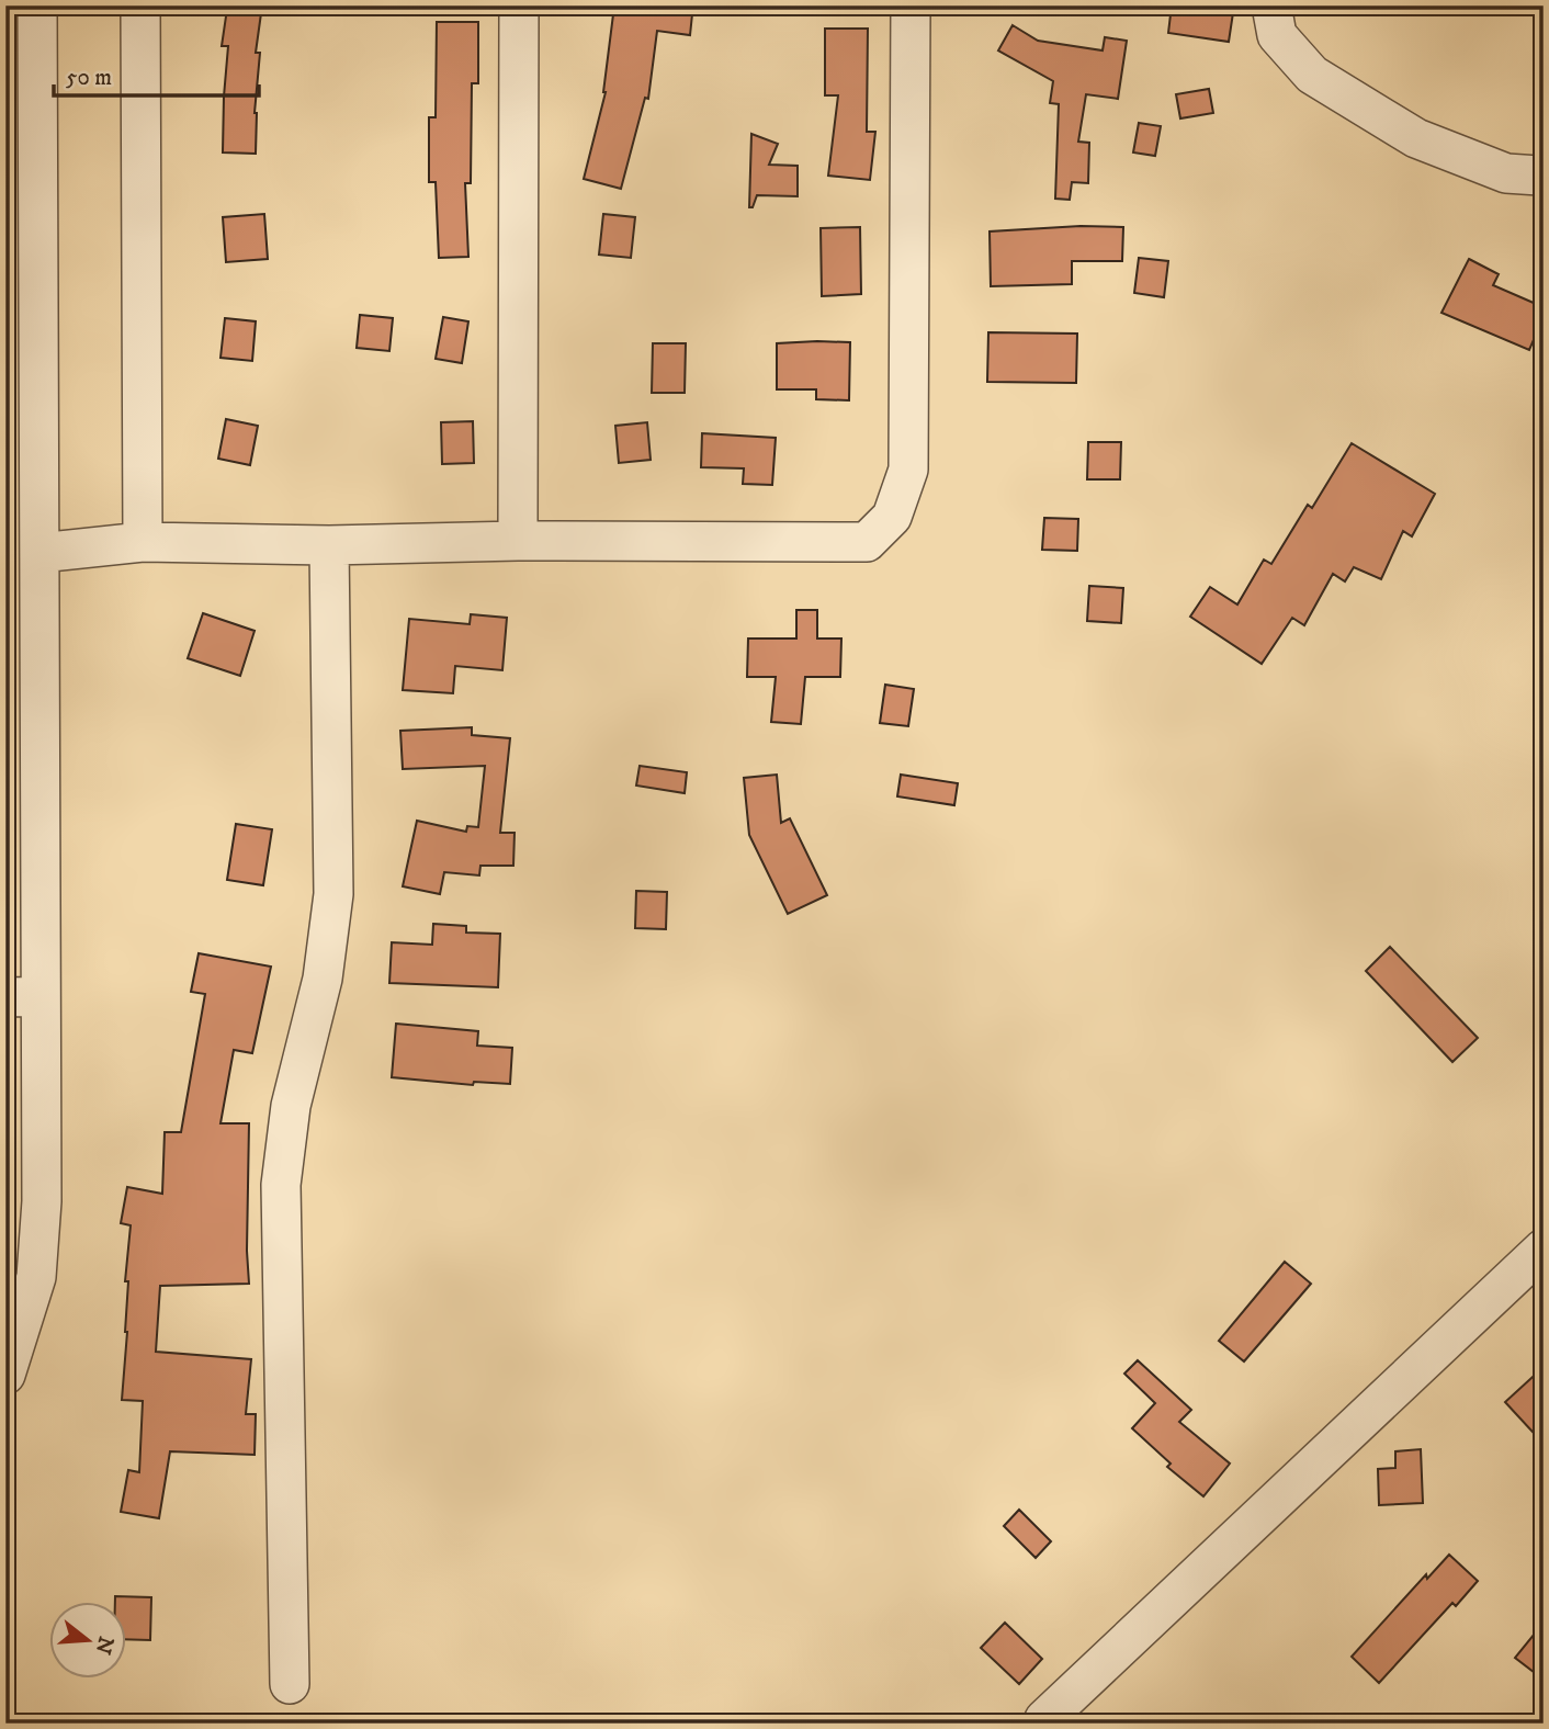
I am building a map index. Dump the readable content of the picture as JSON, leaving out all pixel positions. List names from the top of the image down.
{
  "scale_bar": "50 m",
  "north": "right"
}
